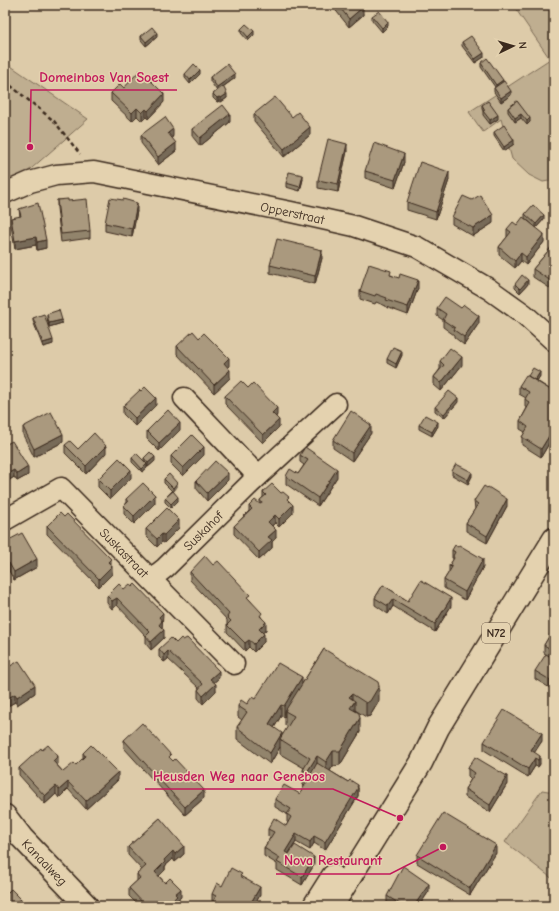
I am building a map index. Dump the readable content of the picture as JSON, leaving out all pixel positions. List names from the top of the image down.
{
  "streets": {
    "main road": ["N72", "Kanaalweg"],
    "street": ["Opperstraat", "Suskahof", "Suskastraat"]
  },
  "crossings": [
    ["Suskahof", "Suskastraat"]
  ],
  "places": ["Domeinbos Van Soest", "Heusden Weg naar Genebos", "Nova Restaurant"],
  "north": "right"
}
